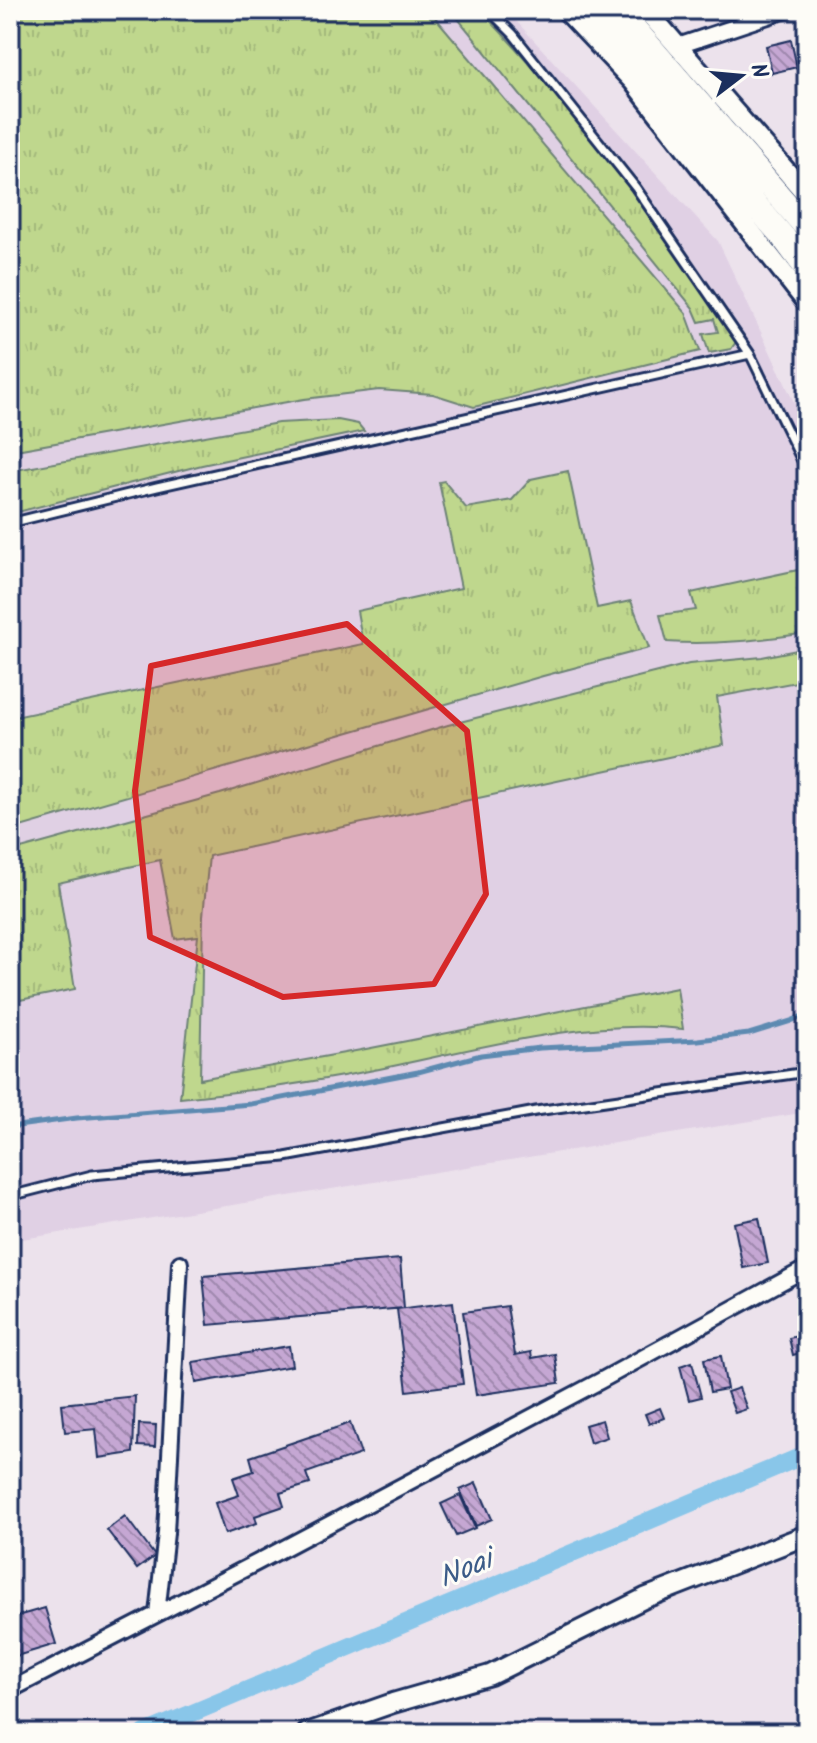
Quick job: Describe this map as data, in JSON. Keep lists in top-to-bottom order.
{
  "water": ["Noai"],
  "north": "right"
}
